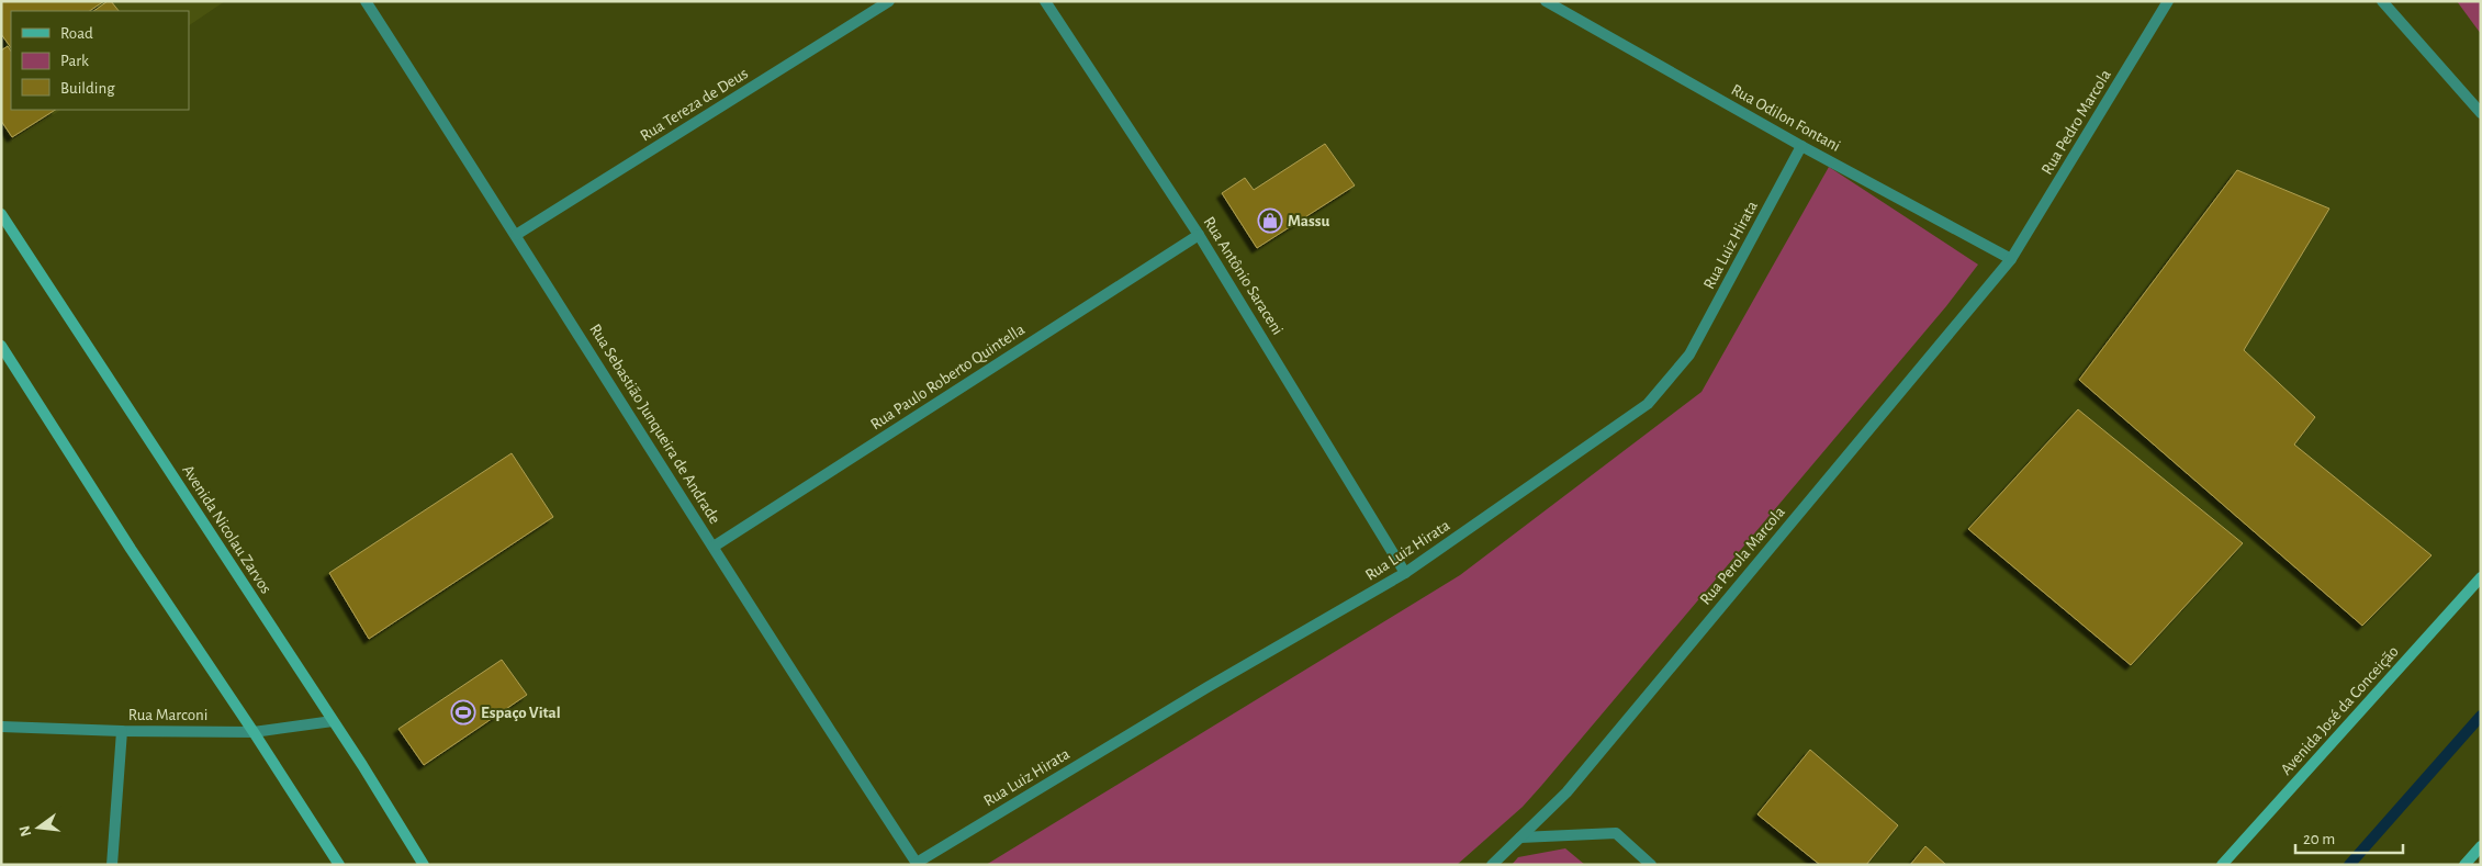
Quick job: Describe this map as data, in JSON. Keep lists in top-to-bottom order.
{
  "streets": {
    "main road": ["Avenida Nicolau Zarvos", "Avenida José da Conceição"],
    "street": [
      "Rua Tereza de Deus",
      "Rua Odilon Fontani",
      "Rua Pedro Marcola",
      "Rua Luiz Hirata",
      "Rua Antônio Saraceni",
      "Rua Paulo Roberto Quintella",
      "Rua Sebastião Junqueira de Andrade",
      "Rua Perola Marcola",
      "Rua Marconi"
    ]
  },
  "crossings": [
    ["Rua Tereza de Deus", "Rua Sebastião Junqueira de Andrade"],
    ["Rua Odilon Fontani", "Rua Pedro Marcola"],
    ["Rua Odilon Fontani", "Rua Luiz Hirata"],
    ["Rua Odilon Fontani", "Rua Perola Marcola"],
    ["Rua Pedro Marcola", "Rua Perola Marcola"],
    ["Rua Luiz Hirata", "Rua Antônio Saraceni"],
    ["Rua Luiz Hirata", "Rua Sebastião Junqueira de Andrade"],
    ["Rua Antônio Saraceni", "Rua Paulo Roberto Quintella"],
    ["Rua Paulo Roberto Quintella", "Rua Sebastião Junqueira de Andrade"],
    ["Avenida Nicolau Zarvos", "Rua Marconi"]
  ],
  "places": {
    "shop": ["Massu"],
    "sports": ["Espaço Vital"]
  },
  "legend": ["Road", "Park", "Building"],
  "scale_bar": "20 m",
  "north": "left"
}
